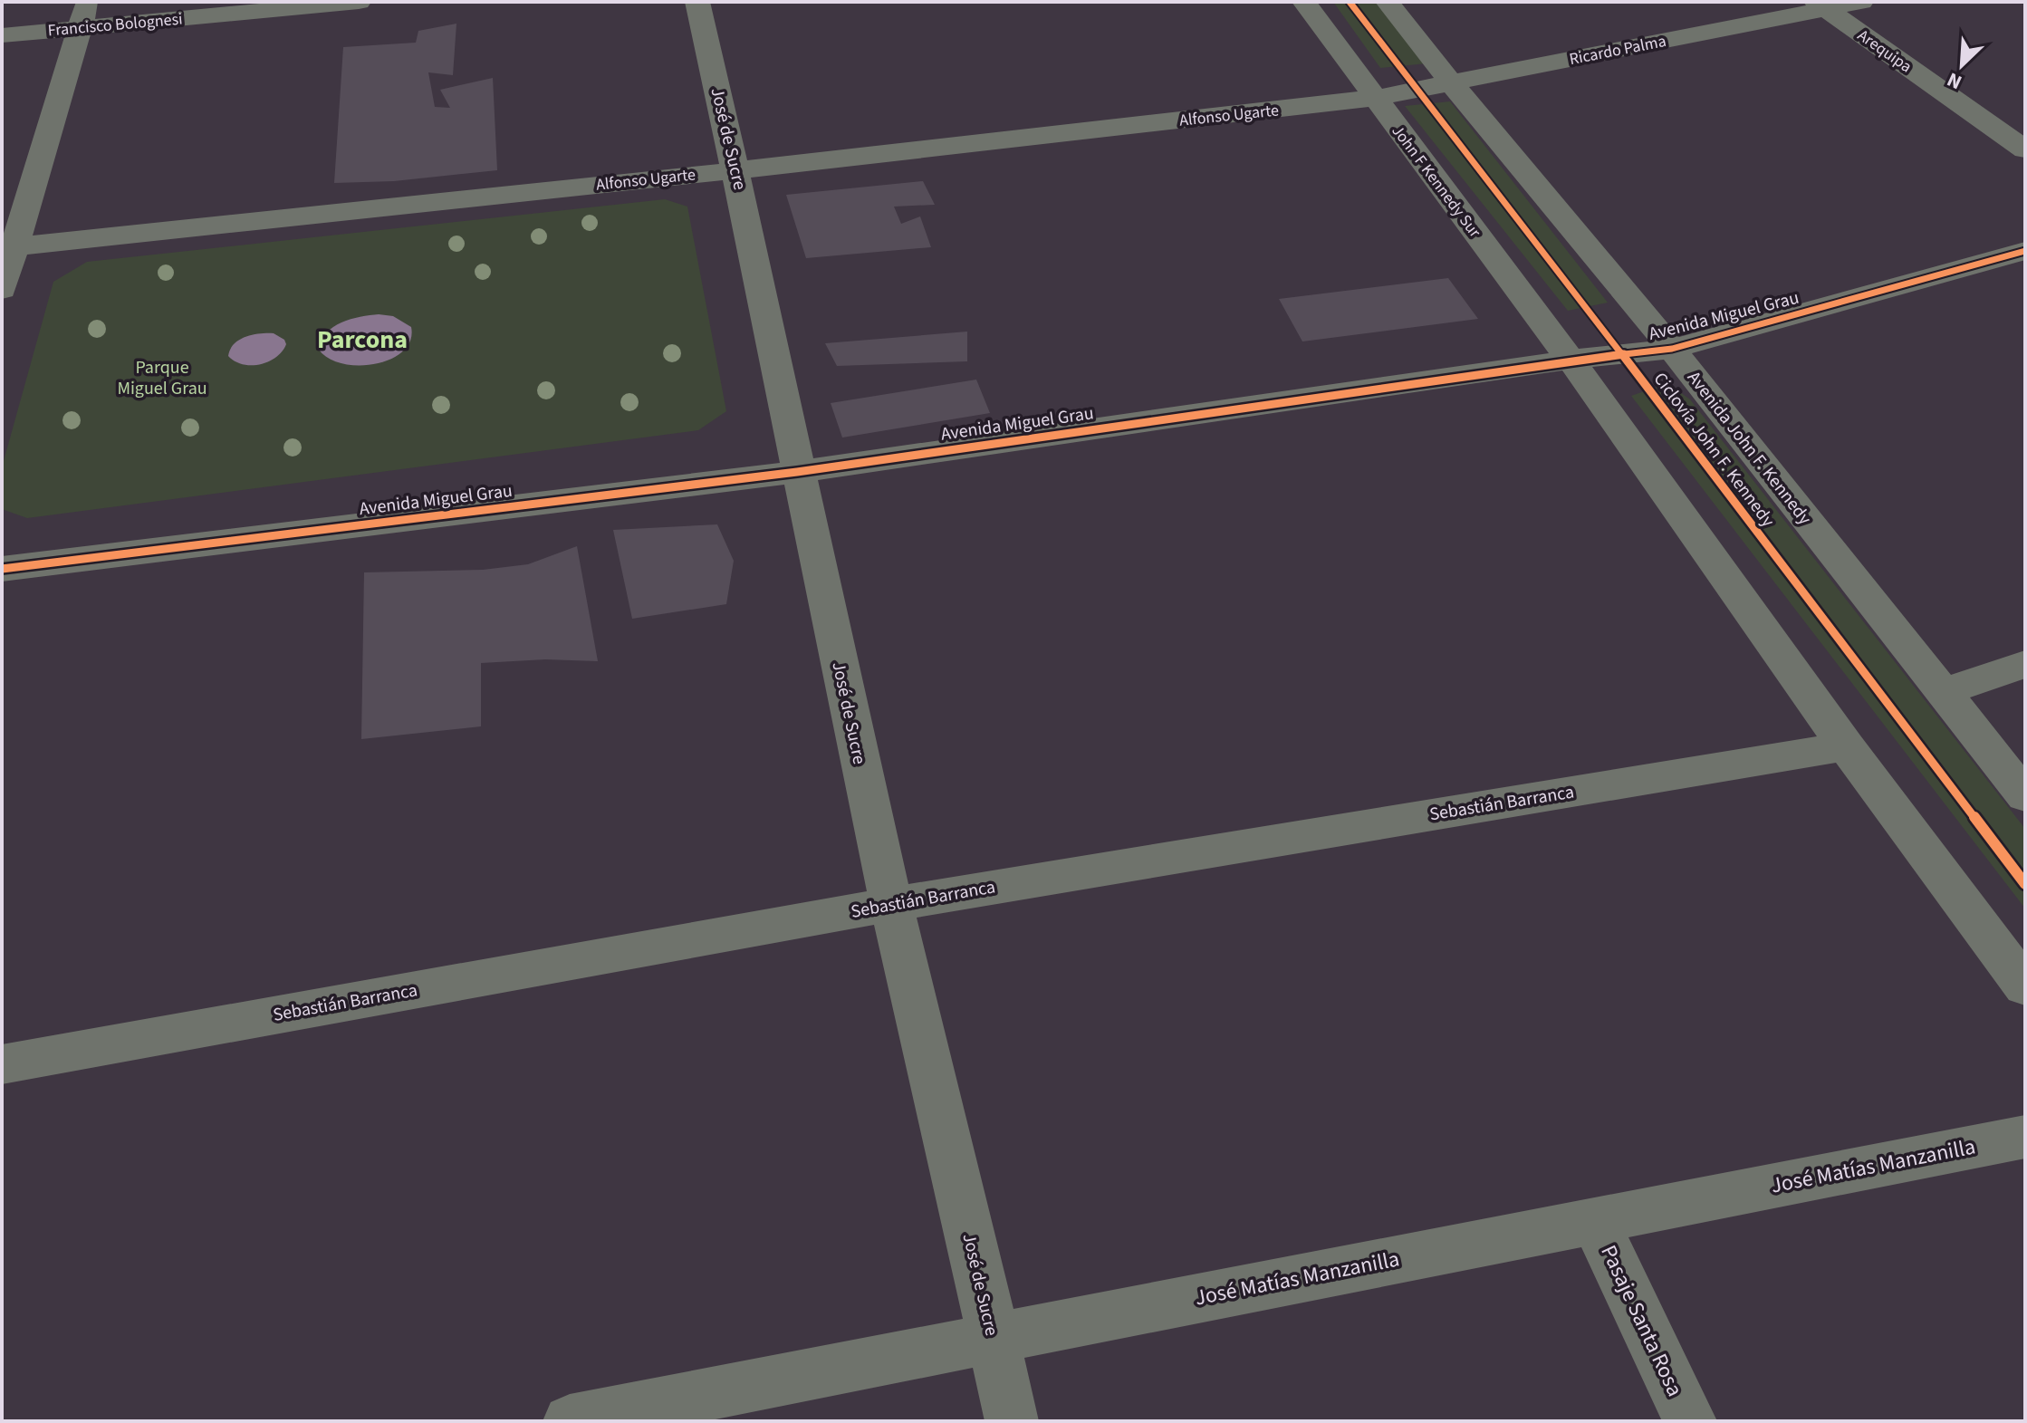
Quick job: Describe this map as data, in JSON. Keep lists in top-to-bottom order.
{
  "streets": {
    "street": [
      "Francisco Bolognesi",
      "Ricardo Palma",
      "Arequipa",
      "Alfonso Ugarte",
      "José de Sucre",
      "John F Kennedy Sur",
      "Avenida Miguel Grau",
      "Avenida John F. Kennedy",
      "Sebastián Barranca",
      "José Matías Manzanilla",
      "Pasaje Santa Rosa"
    ],
    "cycle path": ["Ciclovía John F. Kennedy"]
  },
  "crossings": [
    ["Ricardo Palma", "Arequipa"],
    ["Ricardo Palma", "Alfonso Ugarte"],
    ["Ricardo Palma", "John F Kennedy Sur"],
    ["Ricardo Palma", "Avenida John F. Kennedy"],
    ["Alfonso Ugarte", "José de Sucre"],
    ["Alfonso Ugarte", "John F Kennedy Sur"],
    ["José de Sucre", "Avenida Miguel Grau"],
    ["José de Sucre", "Sebastián Barranca"],
    ["José de Sucre", "José Matías Manzanilla"],
    ["John F Kennedy Sur", "Avenida Miguel Grau"],
    ["Avenida Miguel Grau", "Avenida John F. Kennedy"],
    ["José Matías Manzanilla", "Pasaje Santa Rosa"]
  ],
  "districts": ["Parcona"],
  "parks": ["Parque Miguel Grau"],
  "north": "bottom left"
}
